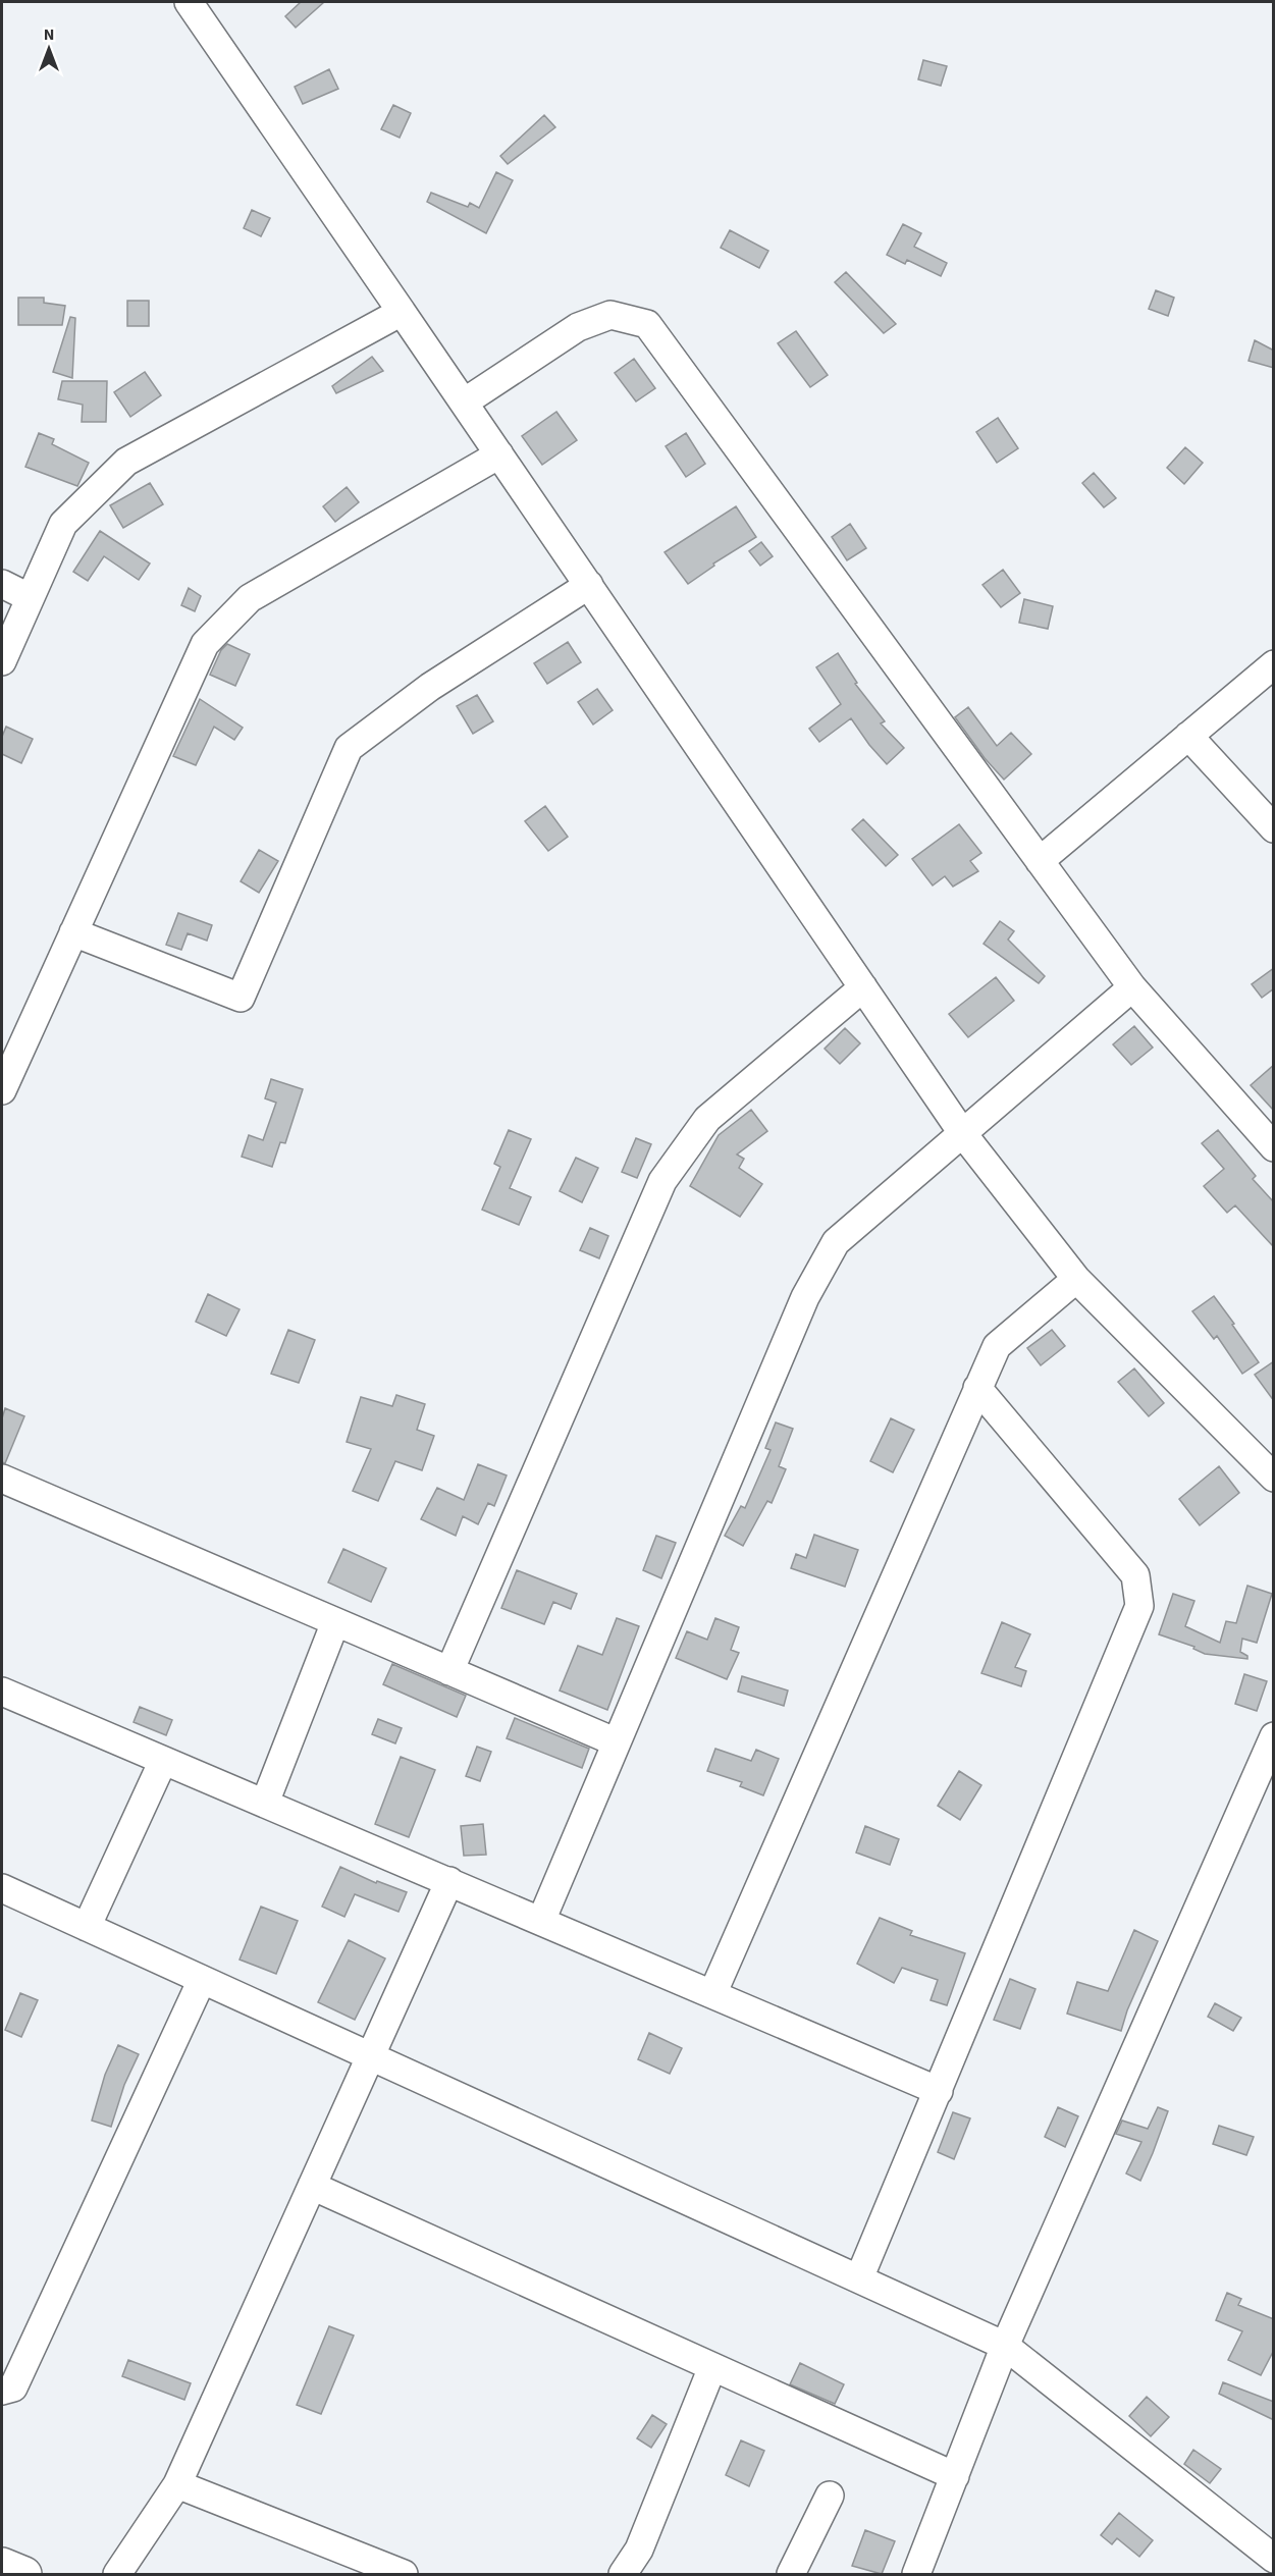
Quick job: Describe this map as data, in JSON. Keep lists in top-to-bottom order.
{
  "north": "top"
}
